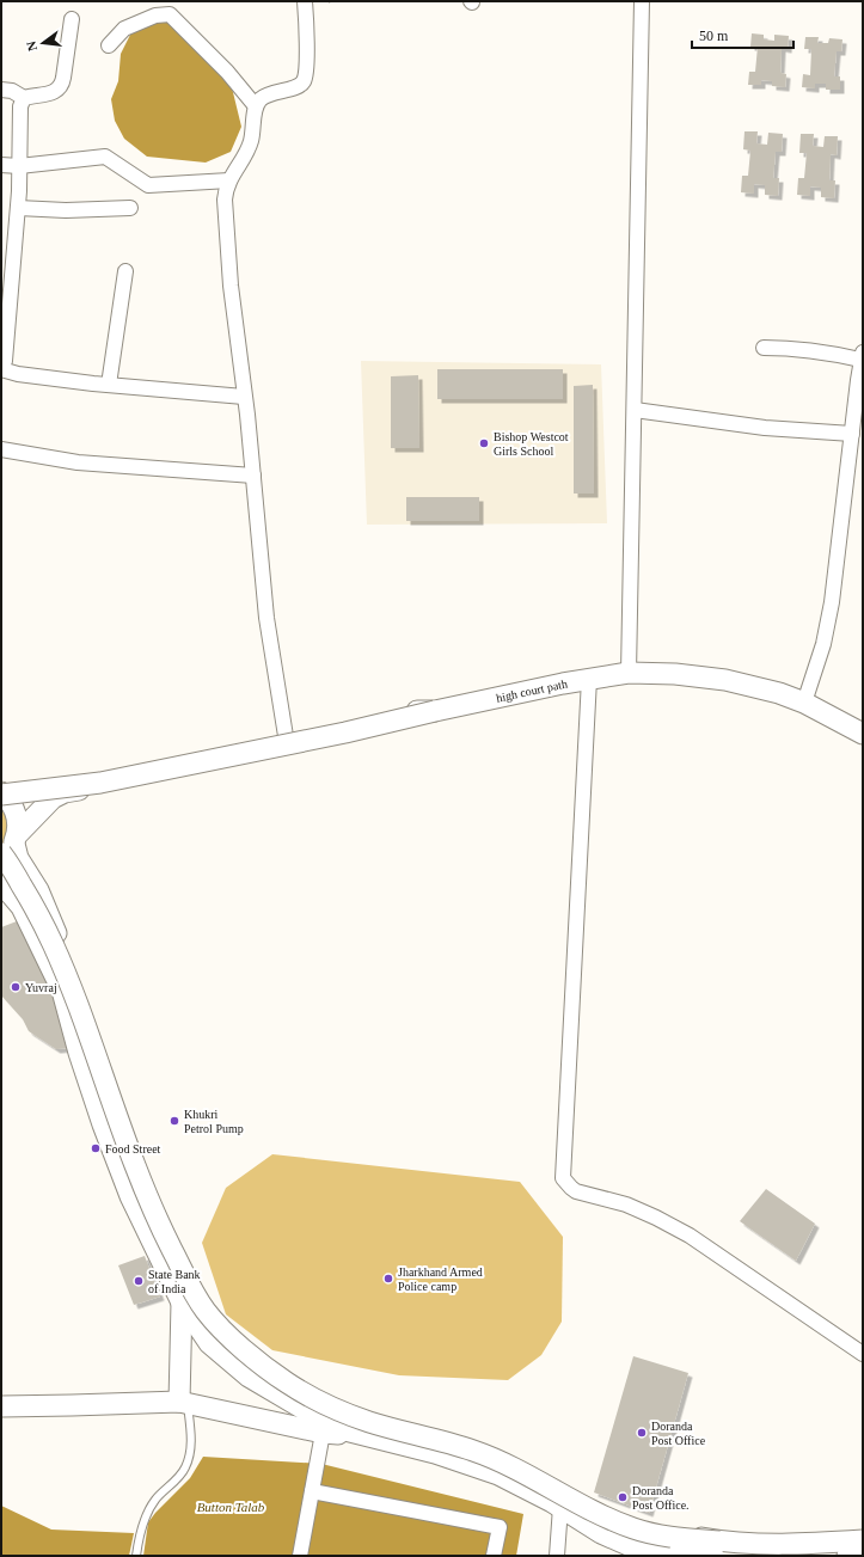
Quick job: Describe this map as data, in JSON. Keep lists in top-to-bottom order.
{
  "streets": {
    "main road": ["high court path"]
  },
  "water": ["Button Talab"],
  "places": [
    "Bishop Westcot Girls School",
    "Yuvraj",
    "Khukri Petrol Pump",
    "Food Street",
    "Jharkhand Armed Police camp",
    "State Bank of India",
    "Doranda Post Office",
    "Doranda Post Office."
  ],
  "scale_bar": "50 m",
  "north": "left"
}
